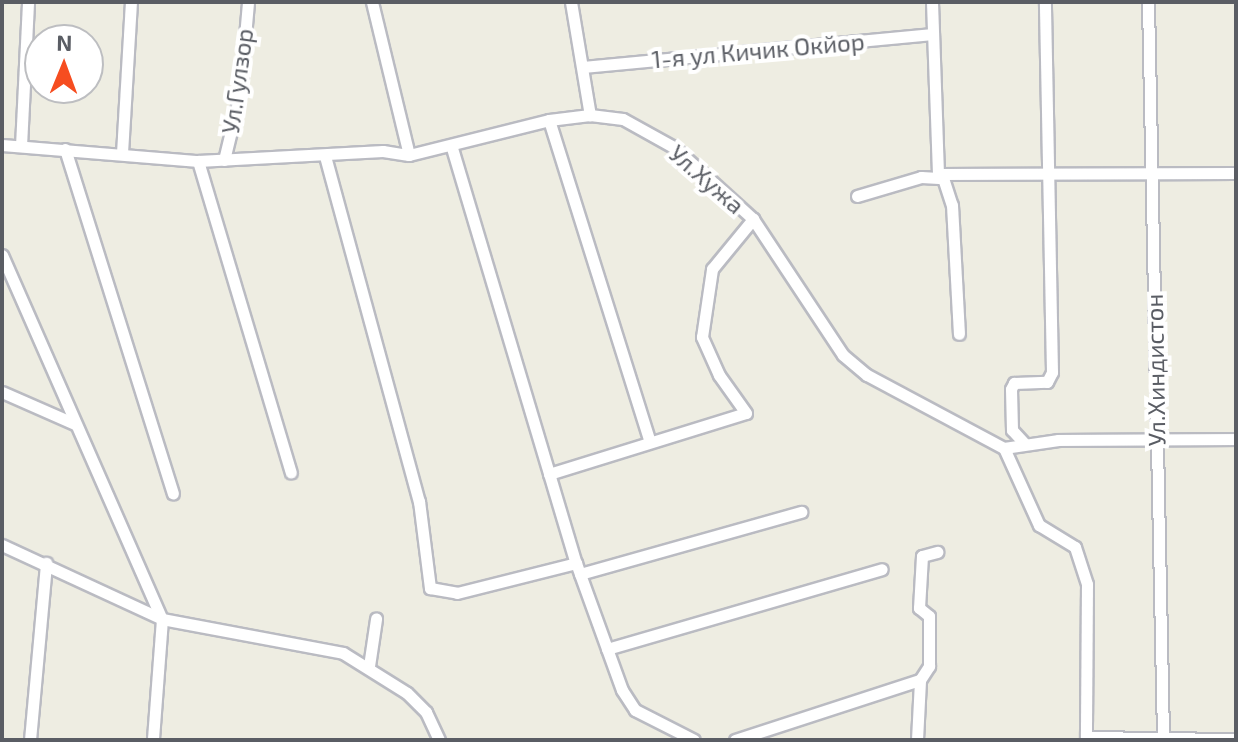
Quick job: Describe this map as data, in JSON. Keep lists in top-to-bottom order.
{
  "streets": {
    "street": [
      "1-я ул Кичик Окйор",
      "Ул.Гулзор",
      "Ул.Хужа",
      "Ул.Хиндистон"
    ]
  },
  "crossings": [
    ["Ул.Гулзор", "Ул.Хужа"]
  ],
  "north": "top"
}
